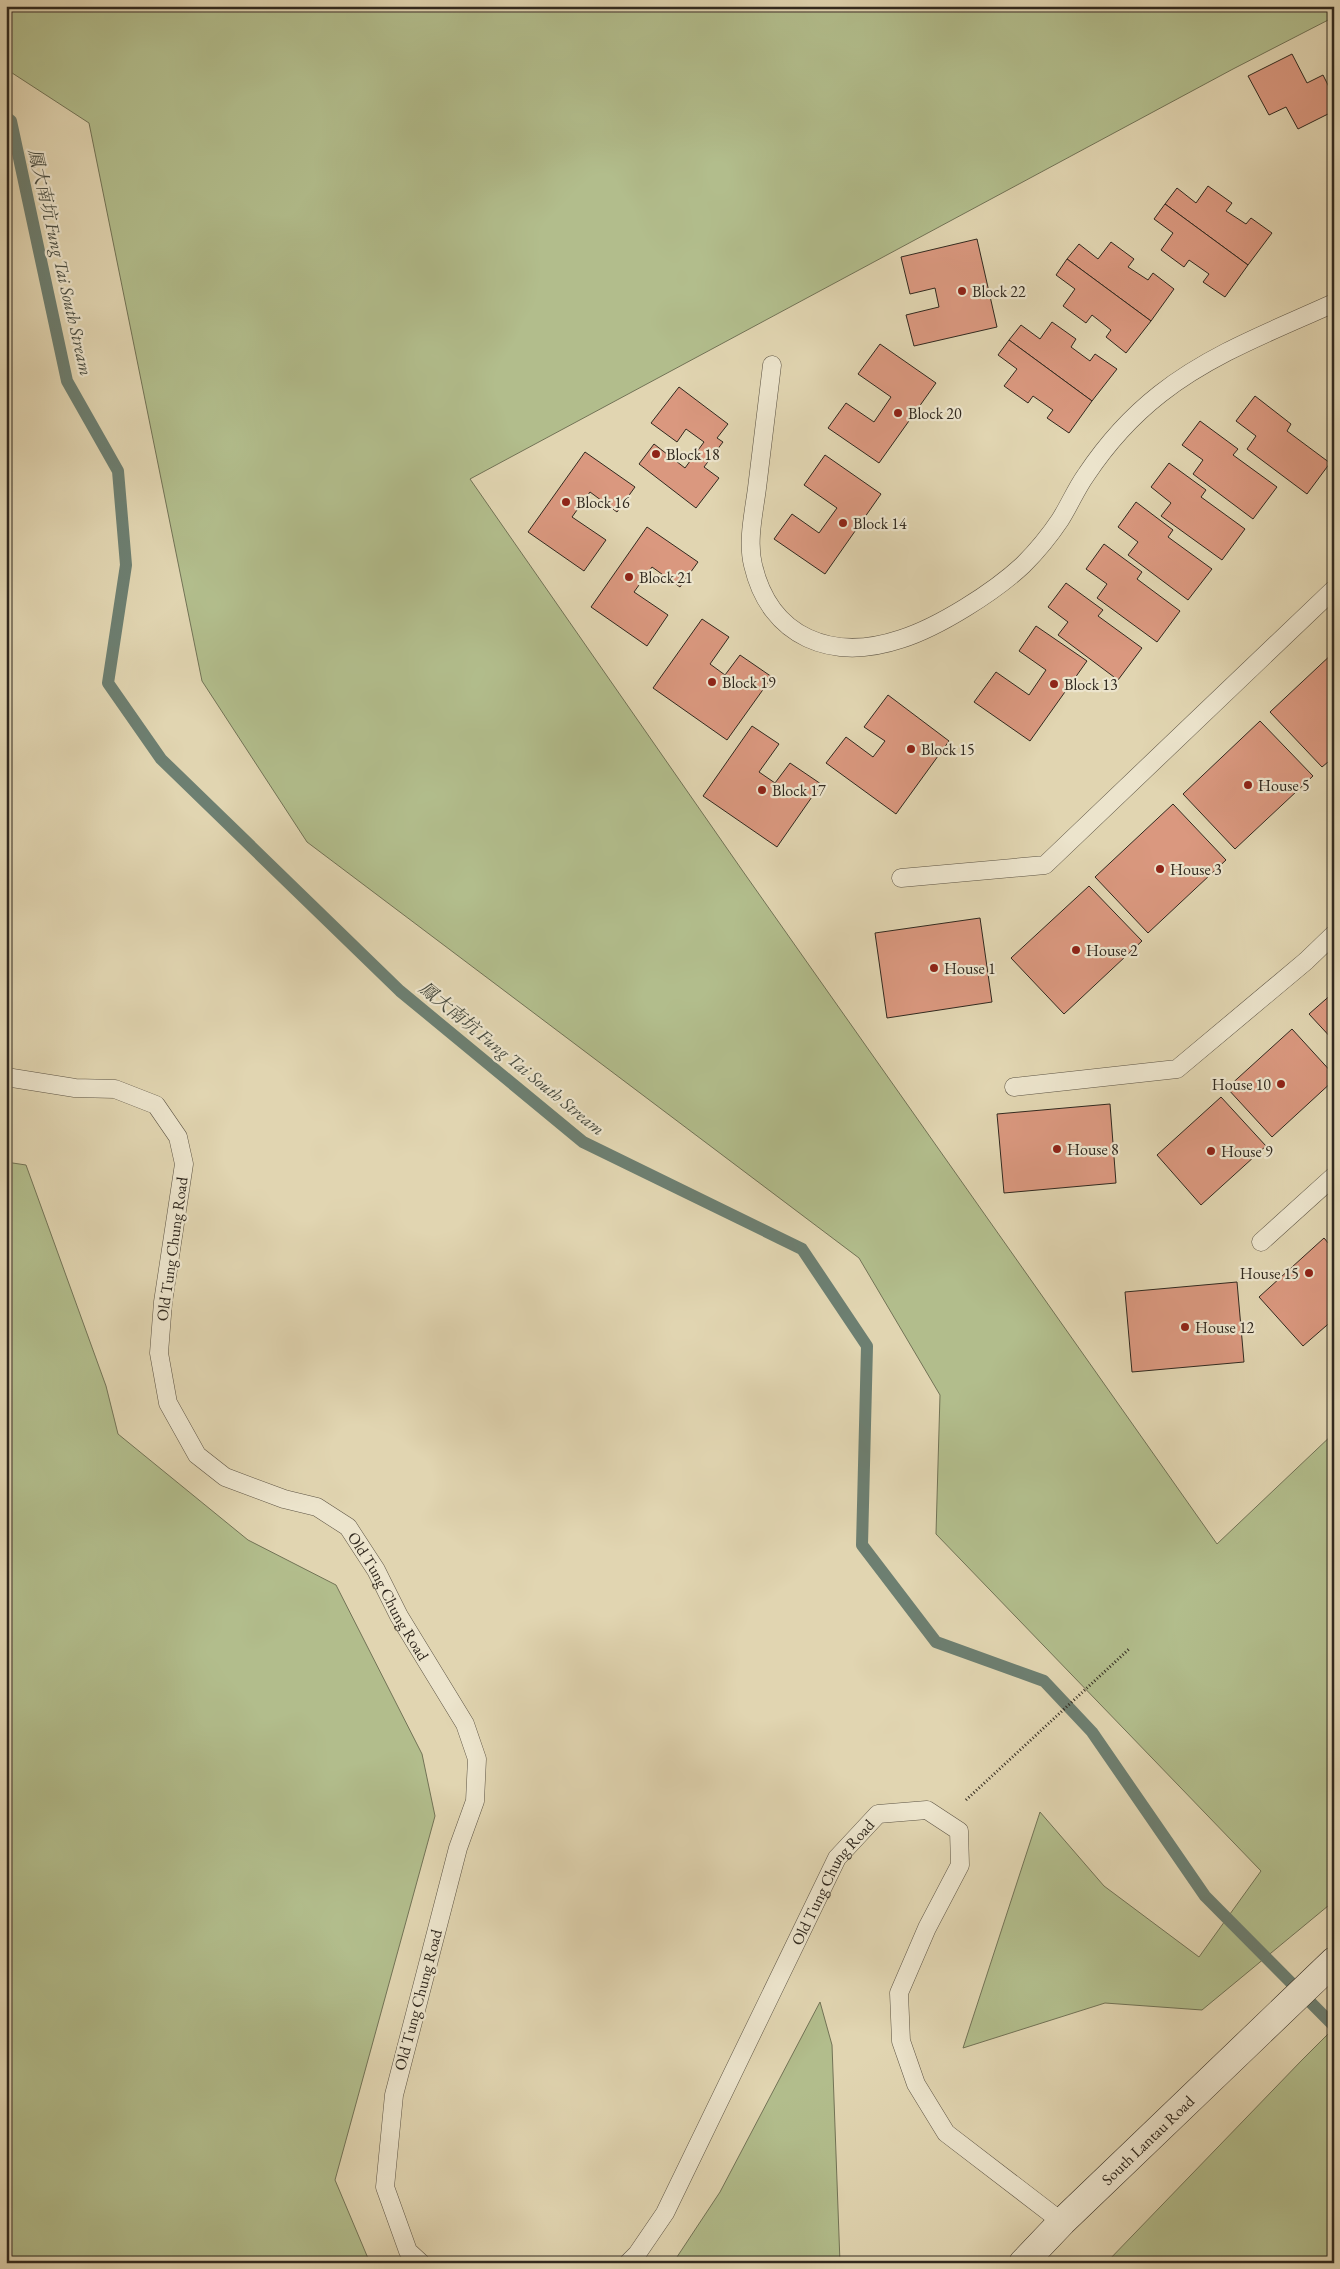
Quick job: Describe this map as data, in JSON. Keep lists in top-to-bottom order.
{
  "streets": {
    "main road": ["South Lantau Road"],
    "lane": ["Old Tung Chung Road"]
  },
  "crossings": [
    ["Old Tung Chung Road", "South Lantau Road"]
  ],
  "water": ["鳳大南坑 Fung Tai South Stream"],
  "places": [
    "Block 22",
    "Block 20",
    "Block 18",
    "Block 16",
    "Block 14",
    "Block 21",
    "Block 19",
    "Block 13",
    "Block 15",
    "House 5",
    "Block 17",
    "House 3",
    "House 2",
    "House 1",
    "House 10",
    "House 8",
    "House 9",
    "House 15",
    "House 12"
  ]
}
